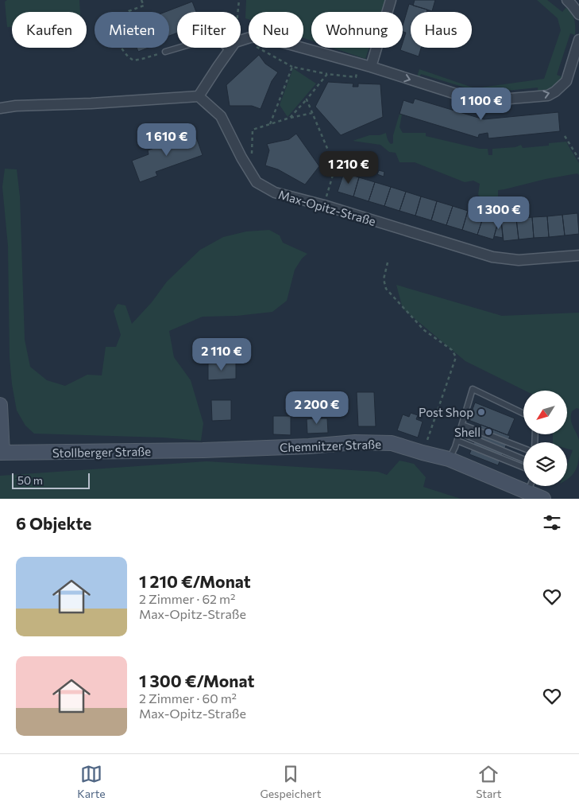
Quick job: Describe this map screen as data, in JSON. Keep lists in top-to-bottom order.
{
  "streets": {
    "main road": ["Chemnitzer Straße", "Stollberger Straße"],
    "street": ["Max-Opitz-Straße"]
  },
  "crossings": [
    ["Chemnitzer Straße", "Stollberger Straße"]
  ],
  "places": ["Post Shop", "Shell"],
  "scale_bar": "50 m",
  "north": "bottom left",
  "page": {
    "chip": [
      "Kaufen",
      "Mieten",
      "Filter",
      "Neu",
      "Wohnung",
      "Haus"
    ],
    "price": [
      "1 100 €",
      "1 610 €",
      "1 210 €",
      "1 300 €",
      "2 110 €",
      "2 200 €"
    ],
    "scale": "50 m",
    "heading": "6 Objekte",
    "list": [
      {
        "name": "1 210 €/Monat",
        "note": "2 Zimmer · 62 m² · Max-Opitz-Straße"
      },
      {
        "name": "1 300 €/Monat",
        "note": "2 Zimmer · 60 m² · Max-Opitz-Straße"
      }
    ],
    "tabs": ["Karte", "Gespeichert", "Start"]
  }
}
